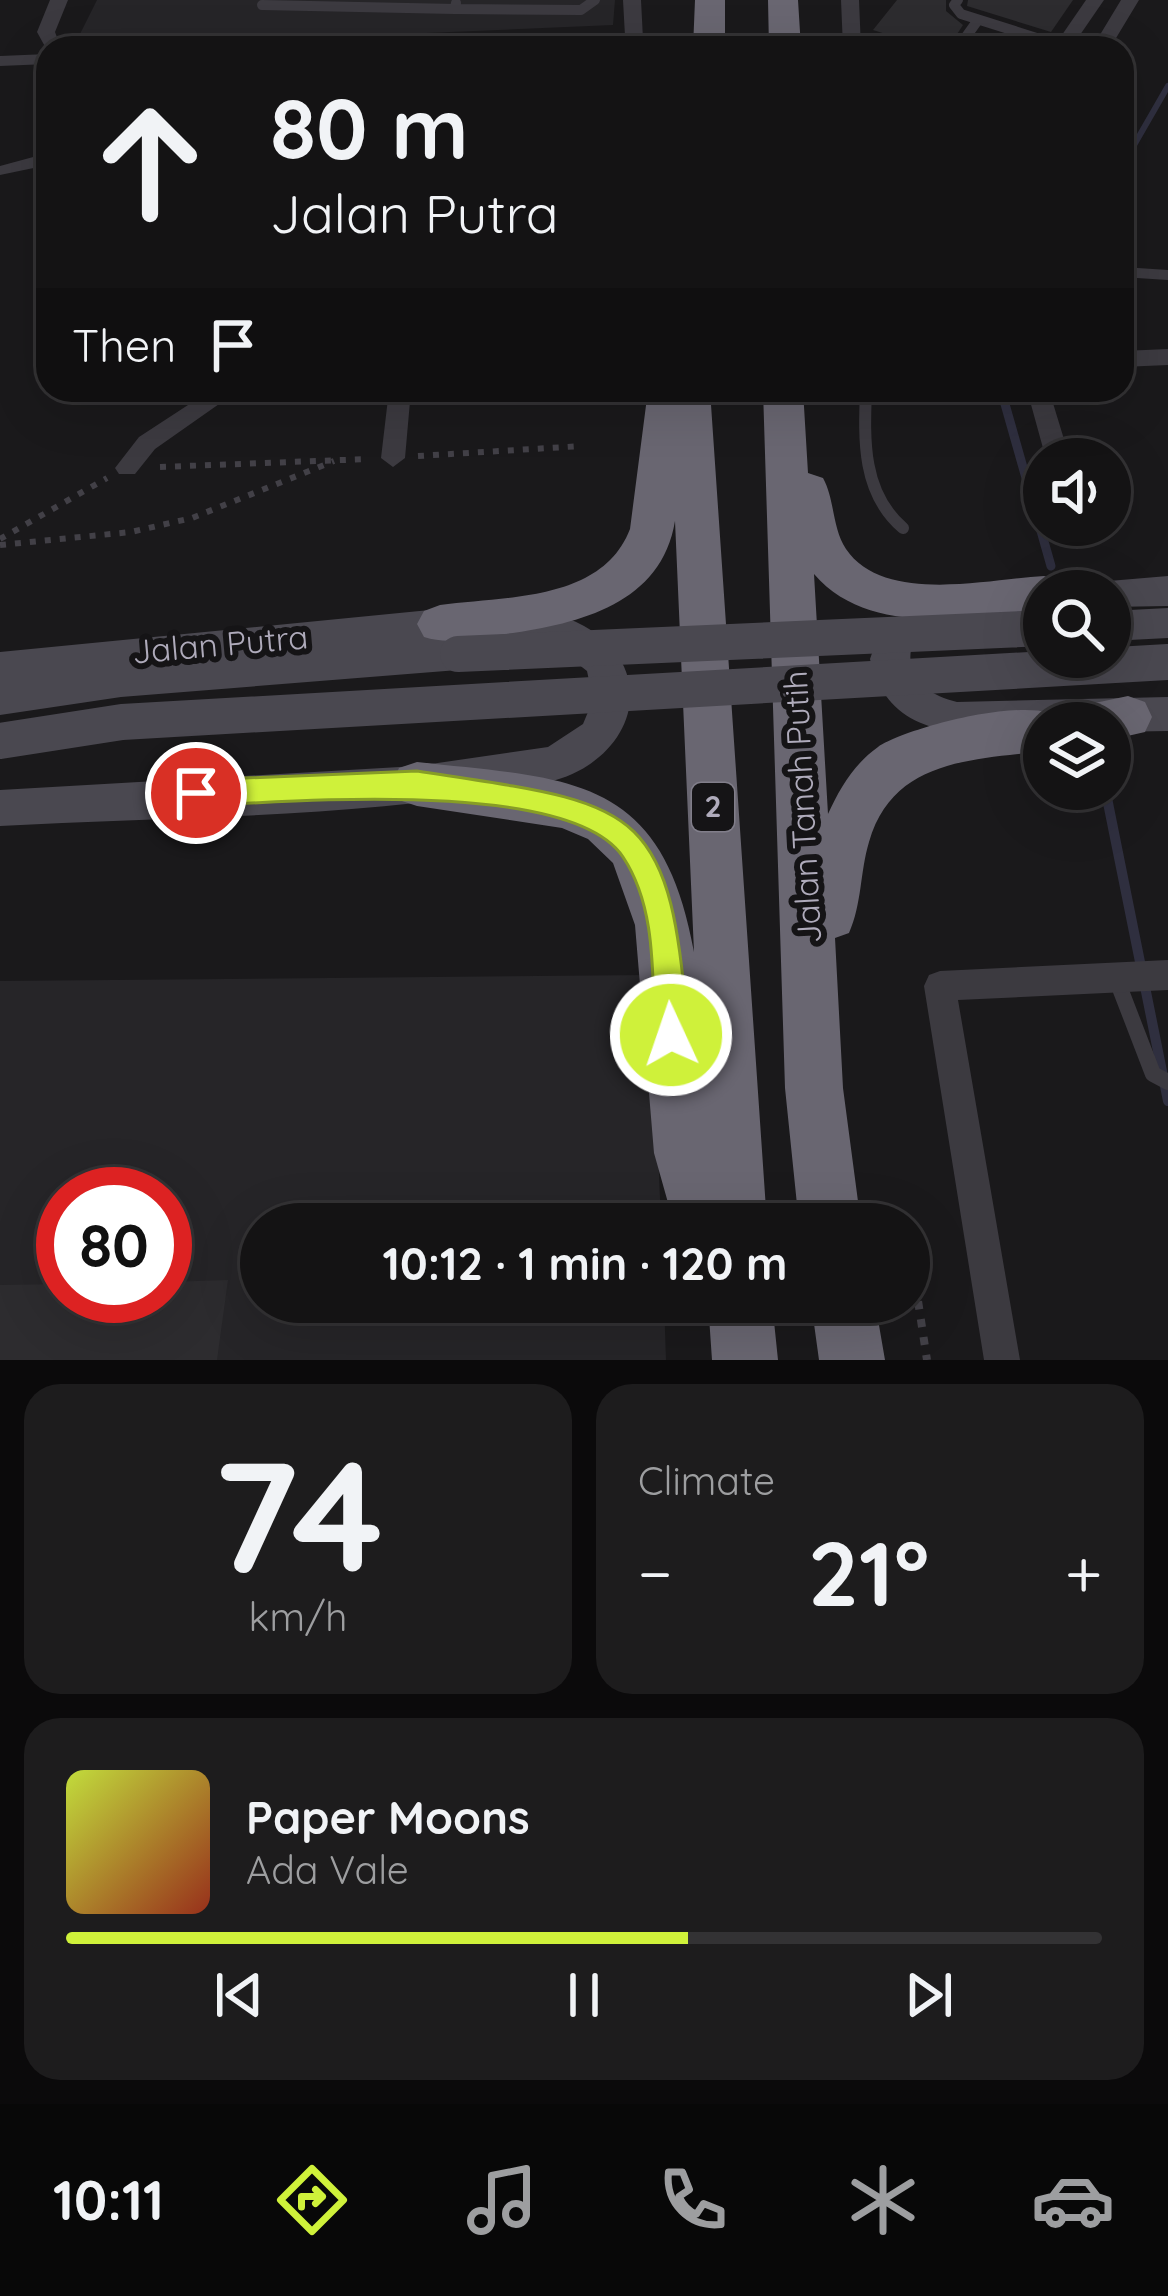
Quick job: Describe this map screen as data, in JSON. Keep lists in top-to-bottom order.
{
  "streets": {
    "highway": ["2", "Jalan Tanah Putih"],
    "main road": ["Jalan Putra"]
  },
  "page": {
    "turn": ["80 m", "Jalan Putra"],
    "then": "Then",
    "limit": "80",
    "trip": "10:12 · 1 min · 120 m",
    "tile": [
      ["74", "km/h"],
      "Climate"
    ],
    "heat": ["−", "21°", "+"],
    "song": ["Paper Moons", "Ada Vale"],
    "tabs": "10:11"
  }
}
